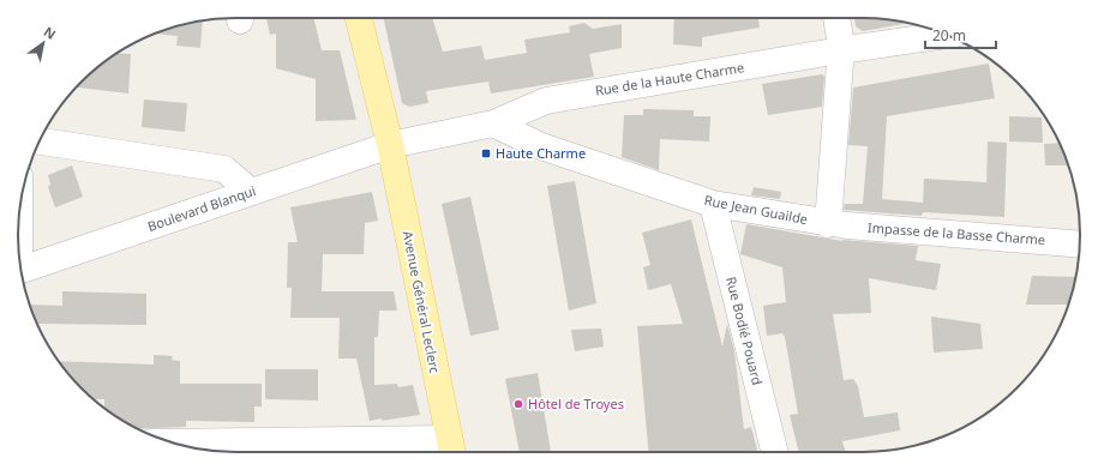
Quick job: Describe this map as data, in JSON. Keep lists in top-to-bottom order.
{
  "streets": {
    "main road": ["Avenue Général Leclerc"],
    "street": [
      "Rue de la Haute Charme",
      "Boulevard Blanqui",
      "Rue Jean Guailde",
      "Impasse de la Basse Charme",
      "Rue Bodié Pouard"
    ]
  },
  "crossings": [
    ["Rue de la Haute Charme", "Boulevard Blanqui"],
    ["Rue de la Haute Charme", "Rue Jean Guailde"],
    ["Rue de la Haute Charme", "Avenue Général Leclerc"],
    ["Boulevard Blanqui", "Avenue Général Leclerc"],
    ["Rue Jean Guailde", "Impasse de la Basse Charme"],
    ["Rue Jean Guailde", "Rue Bodié Pouard"]
  ],
  "places": {
    "transit": ["Haute Charme"],
    "other": ["Hôtel de Troyes"]
  },
  "scale_bar": "20 m",
  "north": "top right"
}
